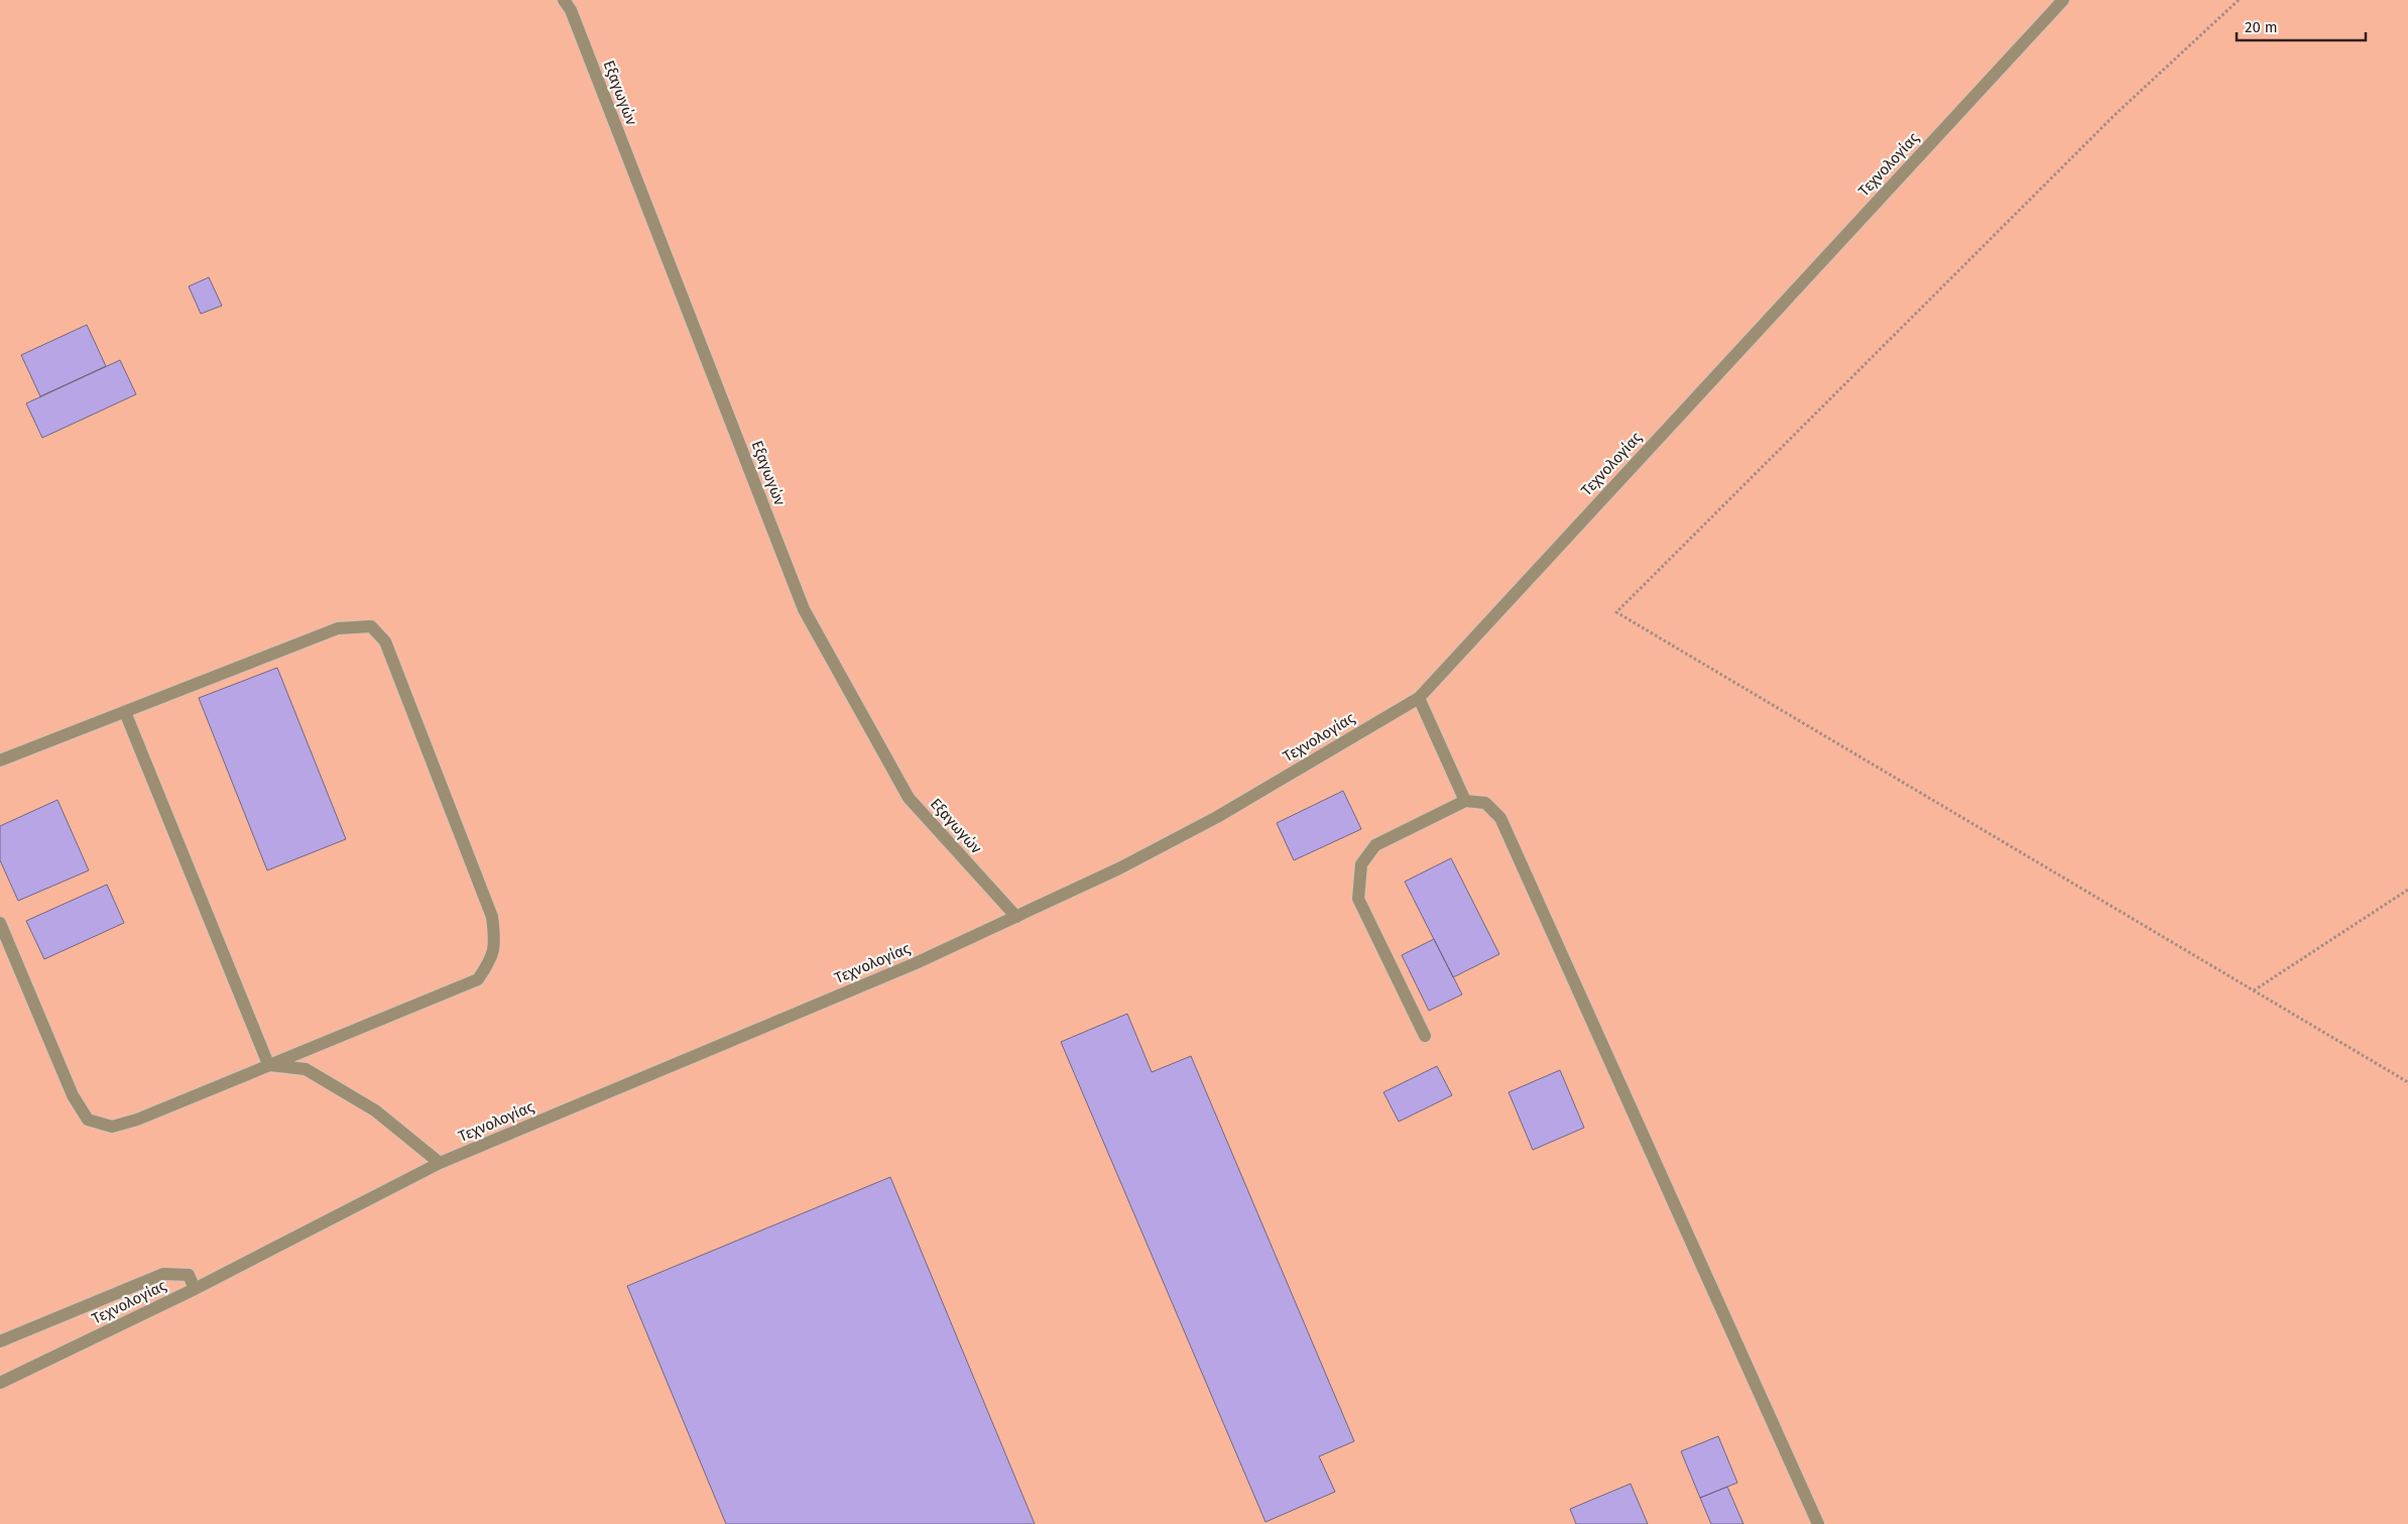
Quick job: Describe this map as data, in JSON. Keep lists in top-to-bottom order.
{
  "streets": {
    "street": ["Εξαγωγών", "Τεχνολογίας"]
  },
  "crossings": [
    ["Εξαγωγών", "Τεχνολογίας"]
  ],
  "scale_bar": "20 m"
}
